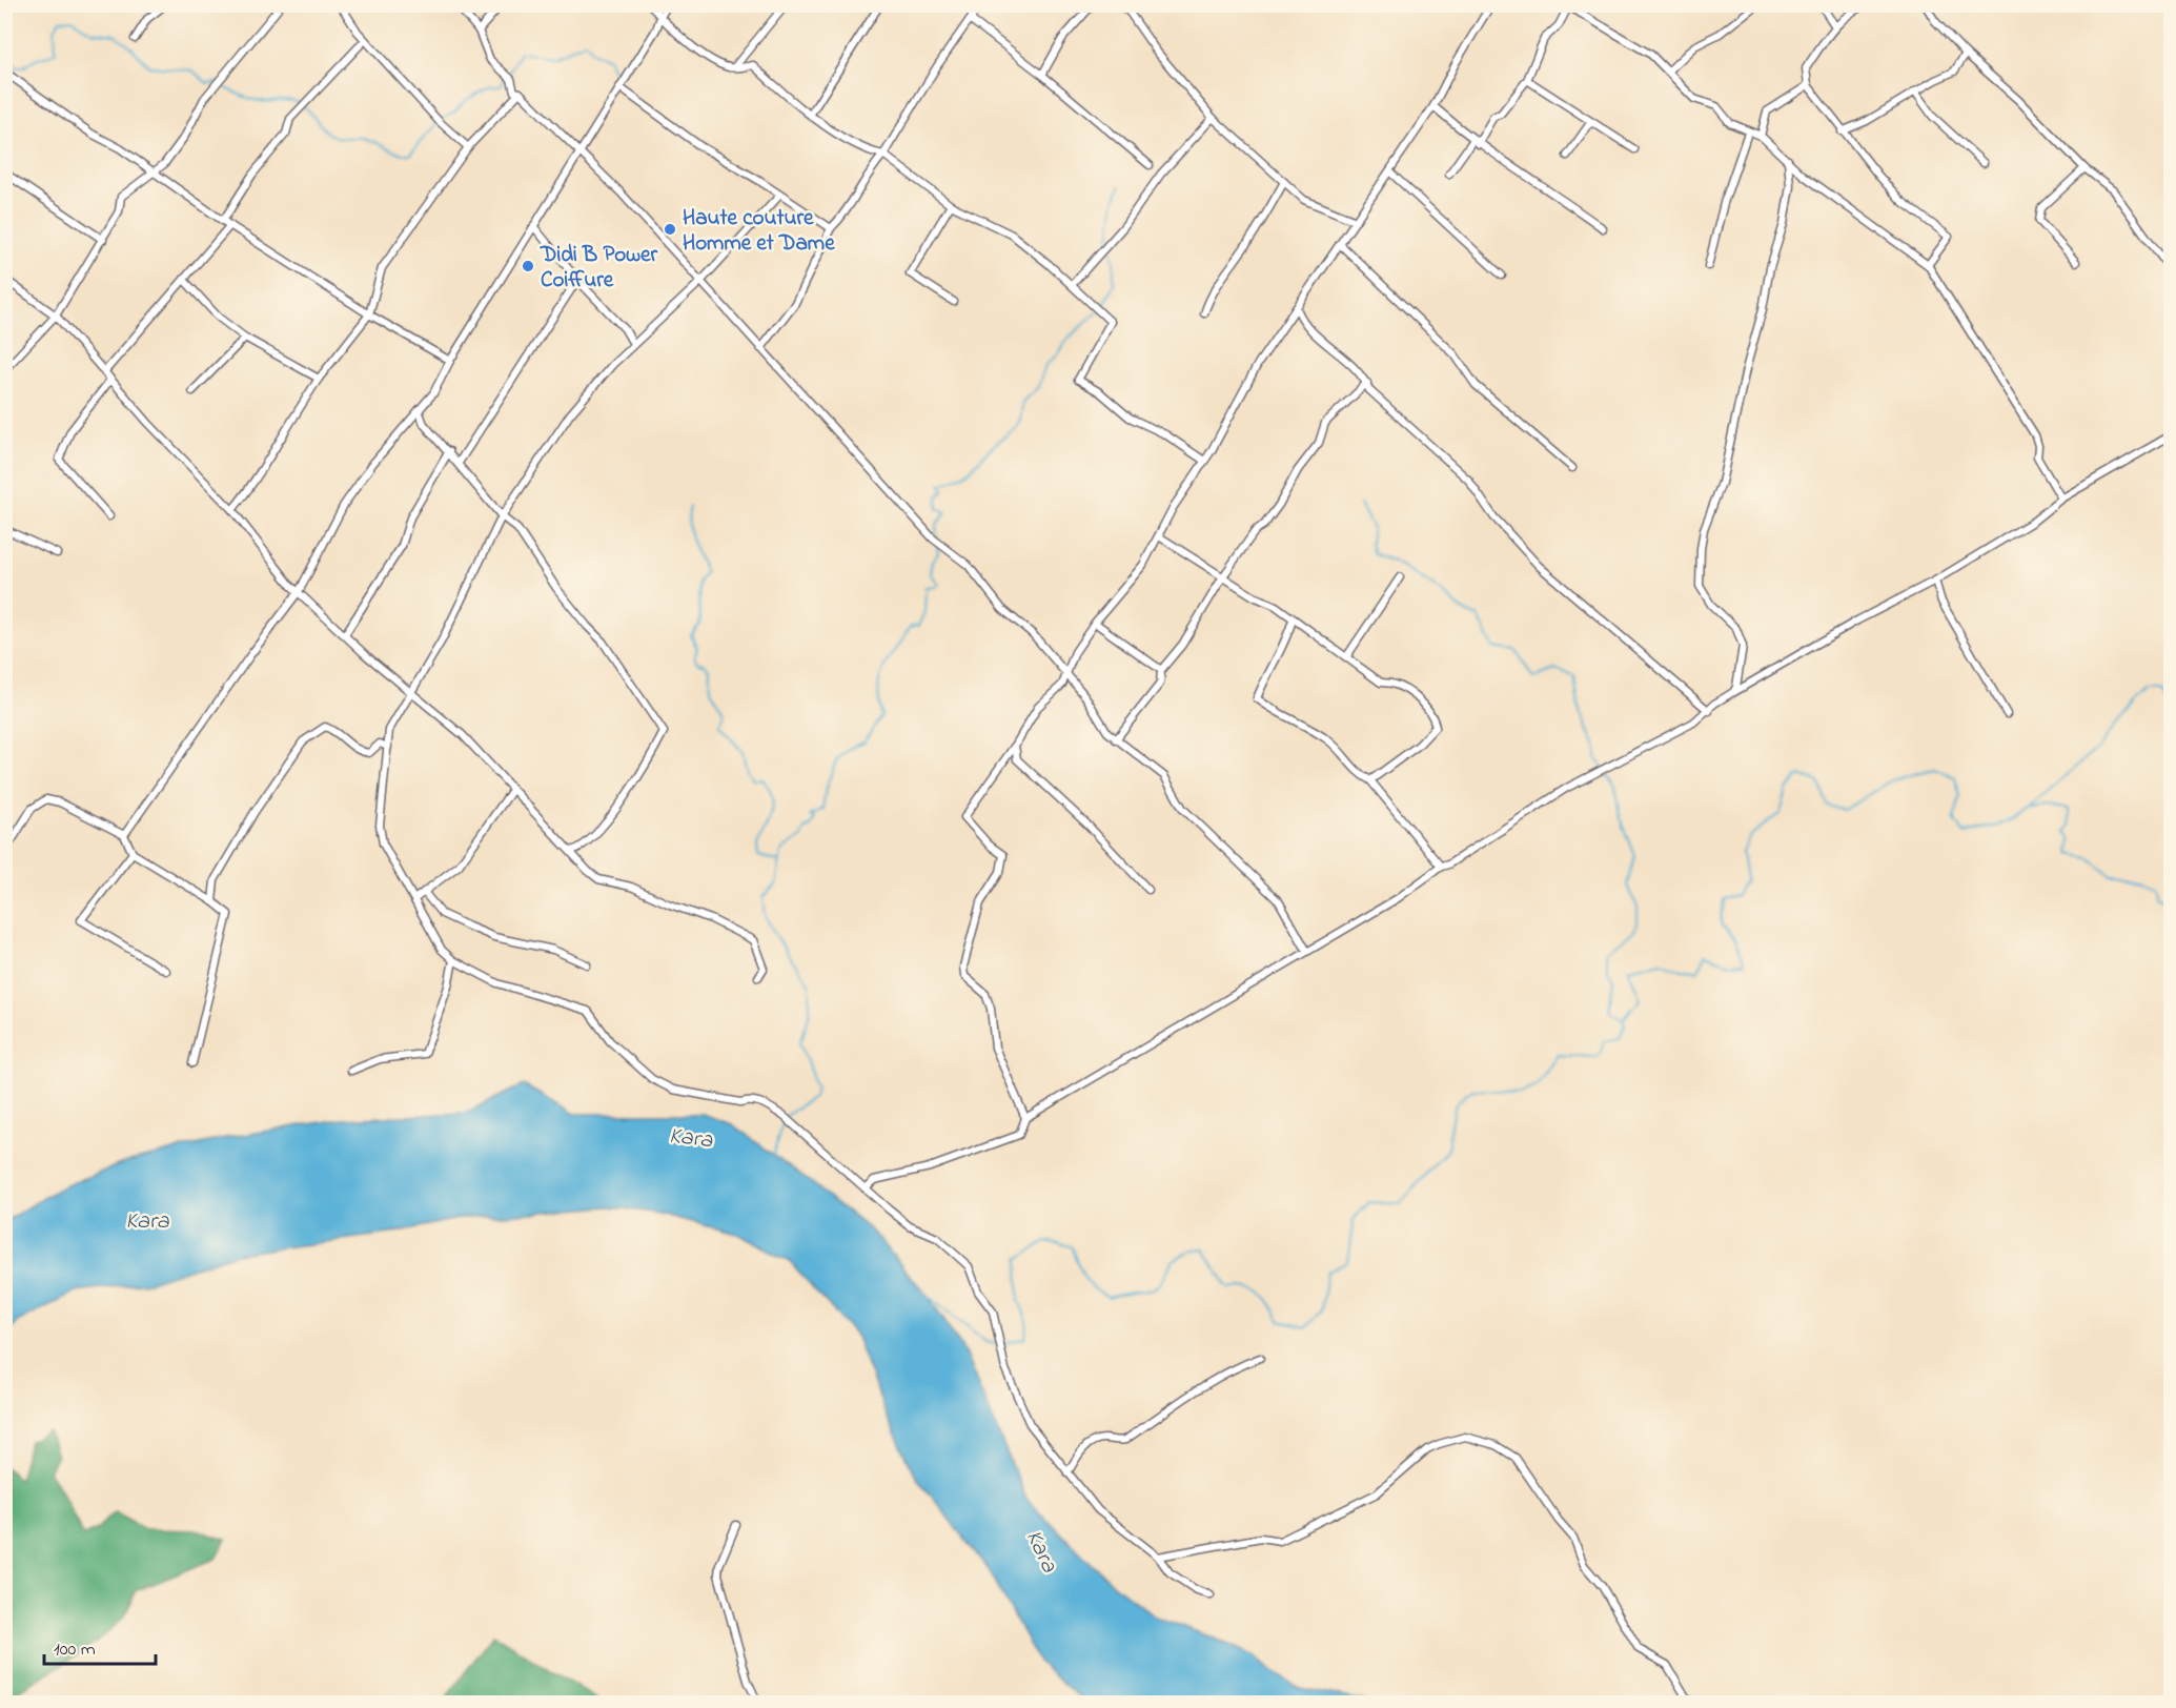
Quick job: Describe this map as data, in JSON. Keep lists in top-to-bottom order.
{
  "water": ["Kara"],
  "places": ["Haute couture Homme et Dame", "Didi B Power Coiffure"],
  "scale_bar": "100 m"
}
